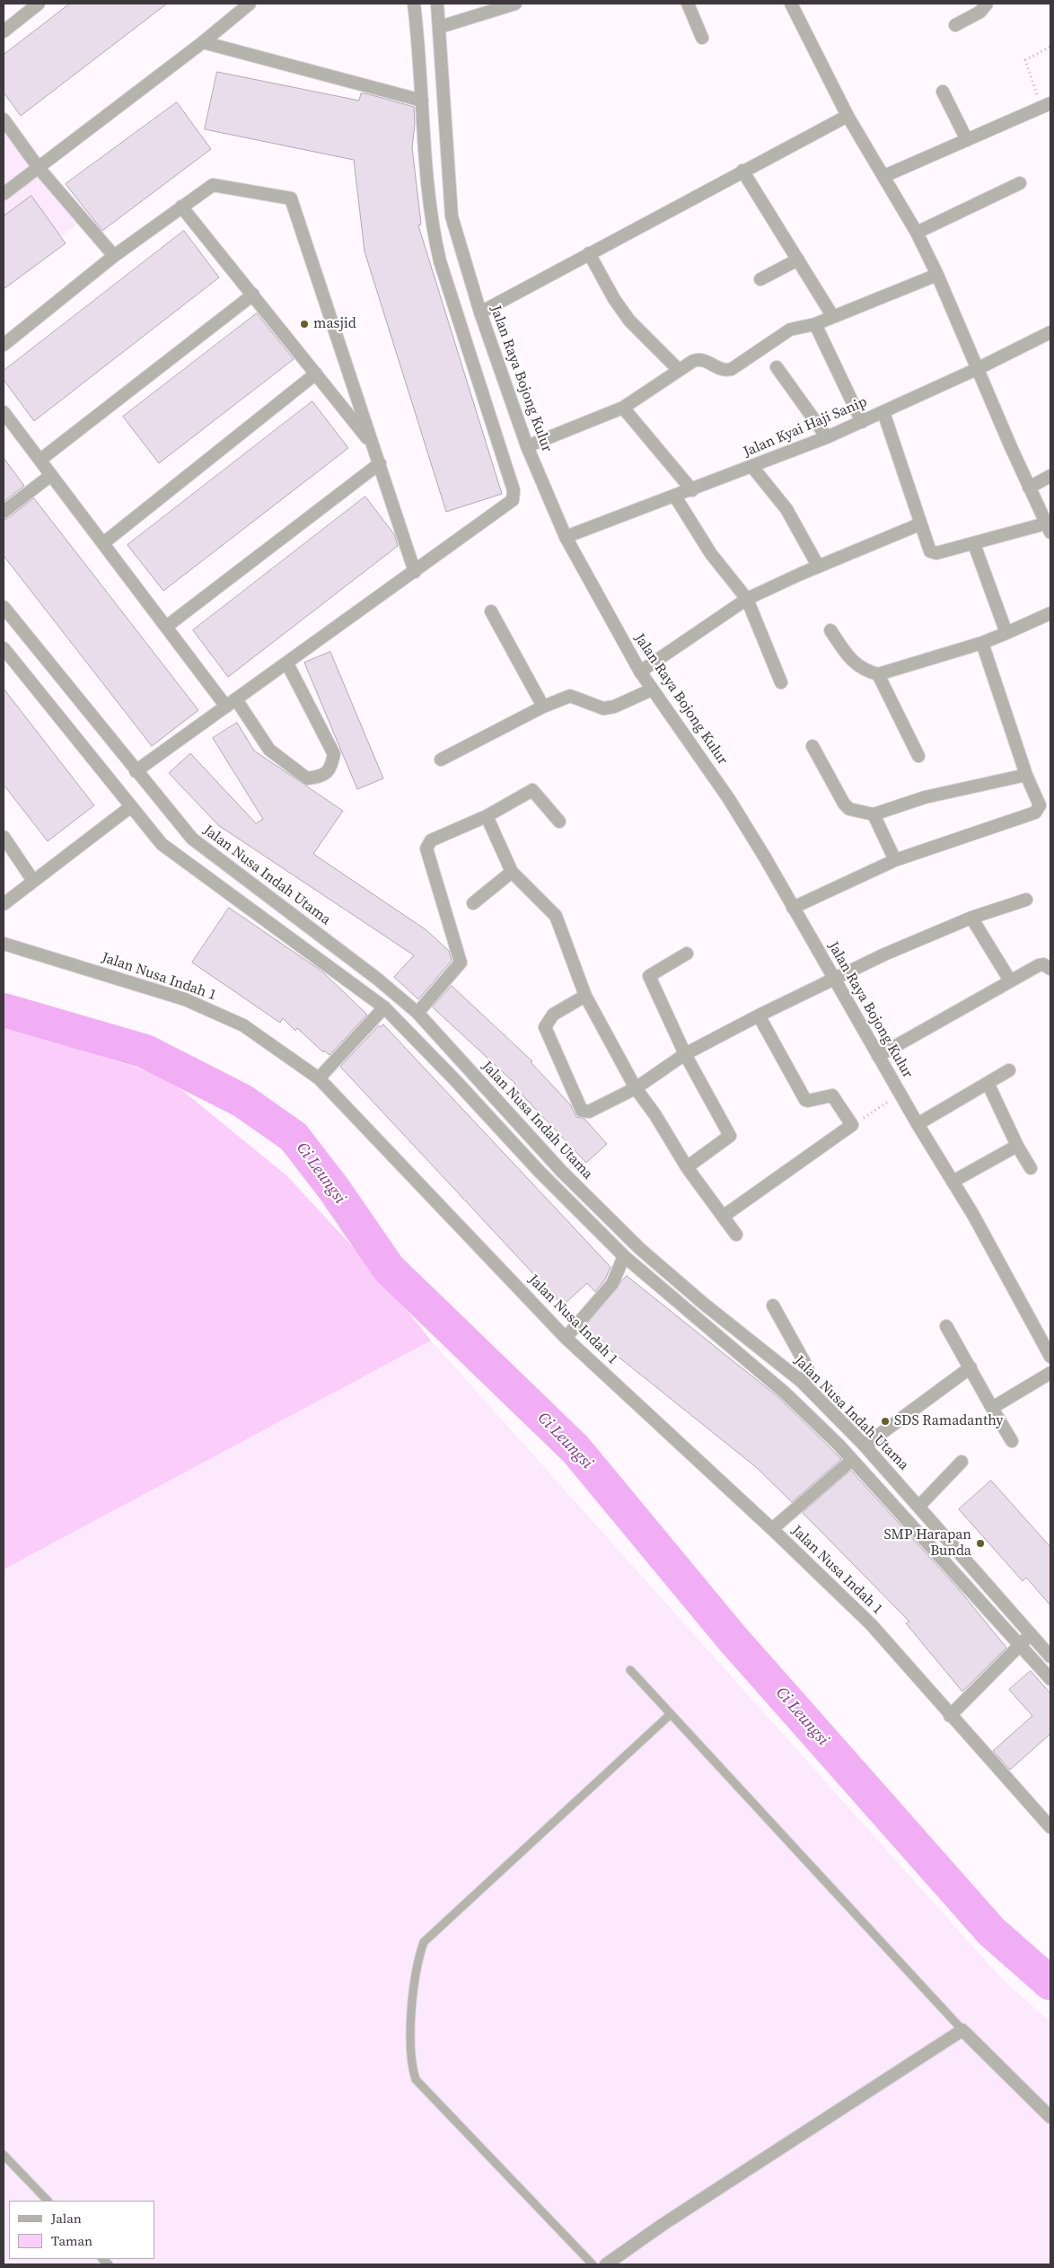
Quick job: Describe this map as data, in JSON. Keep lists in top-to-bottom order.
{
  "streets": {
    "street": [
      "Jalan Raya Bojong Kulur",
      "Jalan Kyai Haji Sanip",
      "Jalan Nusa Indah Utama",
      "Jalan Nusa Indah 1"
    ]
  },
  "crossings": [
    ["Jalan Raya Bojong Kulur", "Jalan Kyai Haji Sanip"]
  ],
  "water": ["Ci Leungsi"],
  "places": ["masjid", "SDS Ramadanthy", "SMP Harapan Bunda"],
  "legend": ["Jalan", "Taman"]
}
